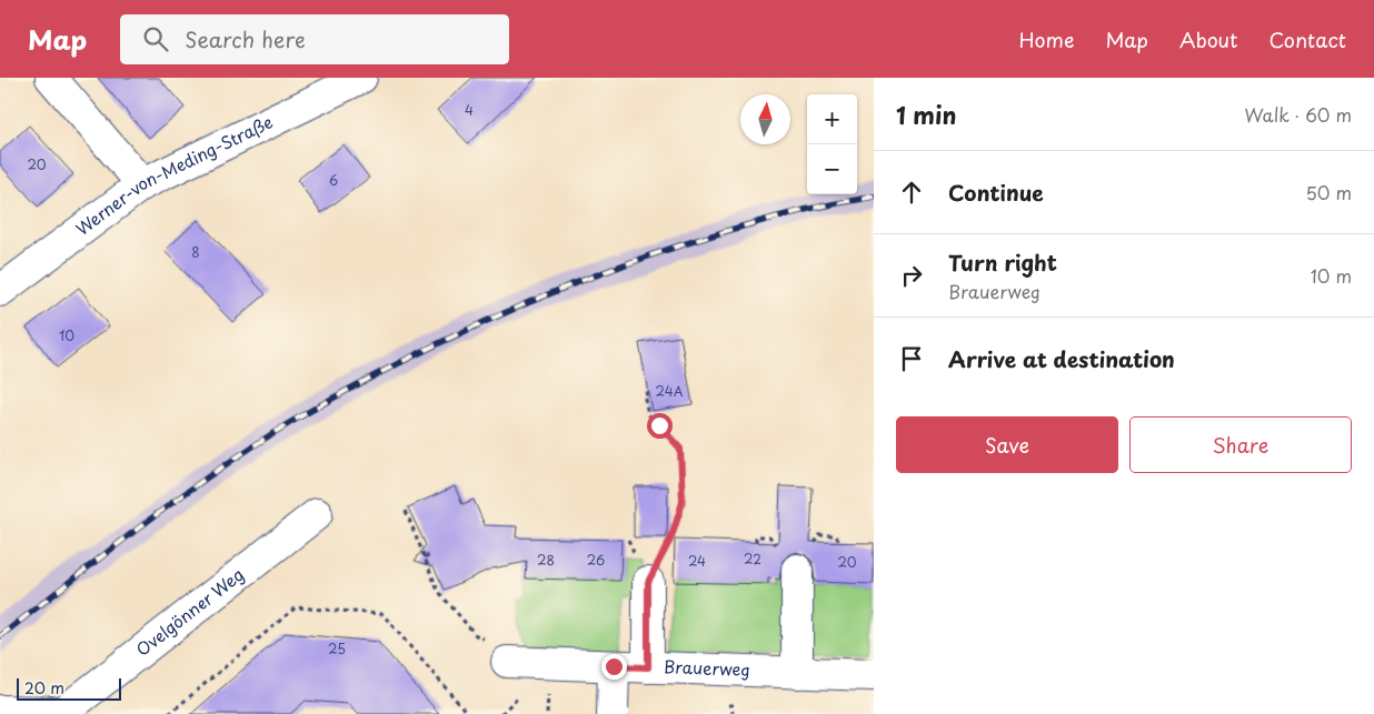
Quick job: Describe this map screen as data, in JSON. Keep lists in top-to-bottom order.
{
  "streets": {
    "street": ["Werner-von-Meding-Straße", "Ovelgönner Weg", "Brauerweg"]
  },
  "house_numbers": [
    "4",
    "20",
    "6",
    "8",
    "10",
    "24A",
    "22",
    "28",
    "26",
    "24",
    "20",
    "25"
  ],
  "scale_bar": "20 m",
  "north": "top",
  "page": {
    "header": "Map",
    "search": "Search here",
    "nav": [
      "Home",
      "Map",
      "About",
      "Contact"
    ],
    "heading": ["1 min", "Walk · 60 m"],
    "map_buttons": ["+", "−"],
    "list": [
      ["Continue", "50 m"],
      ["Turn right", "Brauerweg", "10 m"],
      "Arrive at destination"
    ],
    "buttons": ["Save", "Share"],
    "scale": "20 m"
  }
}
